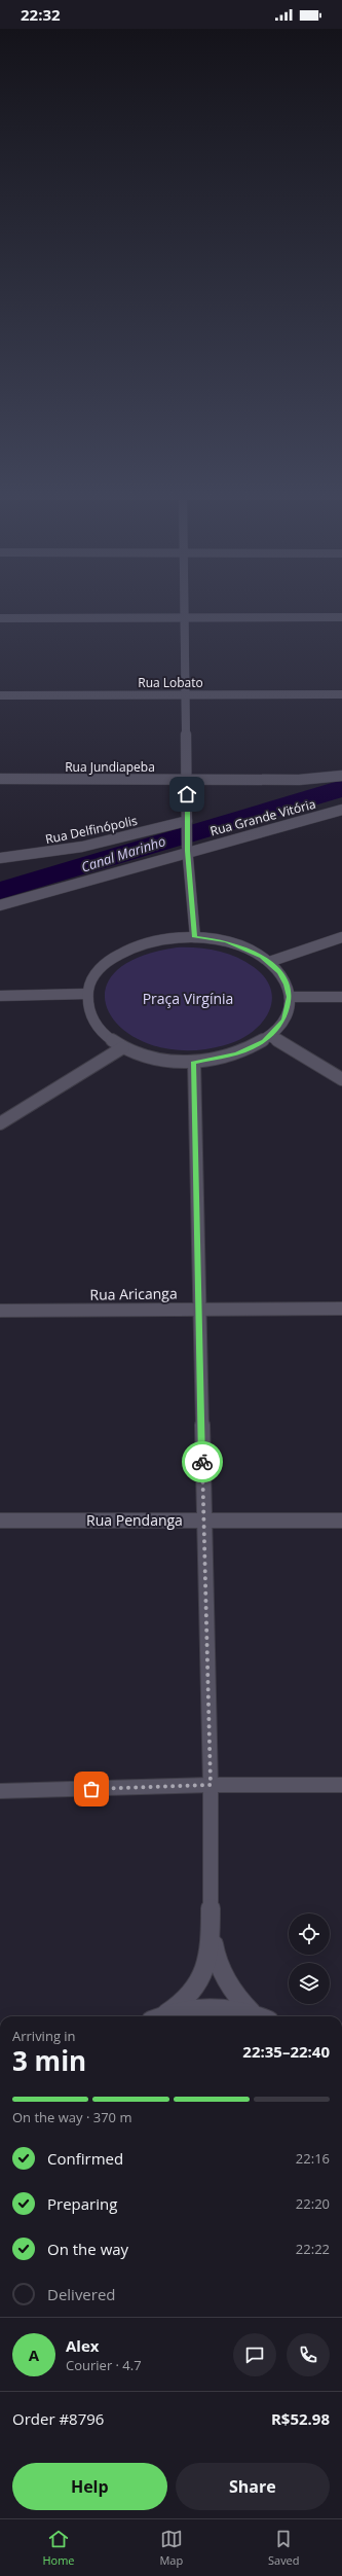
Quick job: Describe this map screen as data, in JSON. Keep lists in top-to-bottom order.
{
  "streets": {
    "street": [
      "Rua Lobato",
      "Rua Jundiapeba",
      "Rua Grande Vitória",
      "Rua Delfinópolis",
      "Rua Aricanga",
      "Rua Pendanga"
    ]
  },
  "water": ["Canal Marinho"],
  "parks": ["Praça Virgínia"],
  "page": {
    "status": "22:32",
    "heading": ["3 min", "Arriving in", "22:35–22:40"],
    "panel": [
      "Alex",
      "Courier · 4.7",
      "Order #8796",
      "R$52.98"
    ],
    "bar": "On the way · 370 m",
    "list": [
      ["Confirmed", "22:16"],
      ["Preparing", "22:20"],
      ["On the way", "22:22"],
      "Delivered"
    ],
    "round": "A",
    "buttons": ["Help", "Share"],
    "tabs": ["Home", "Map", "Saved"]
  }
}
